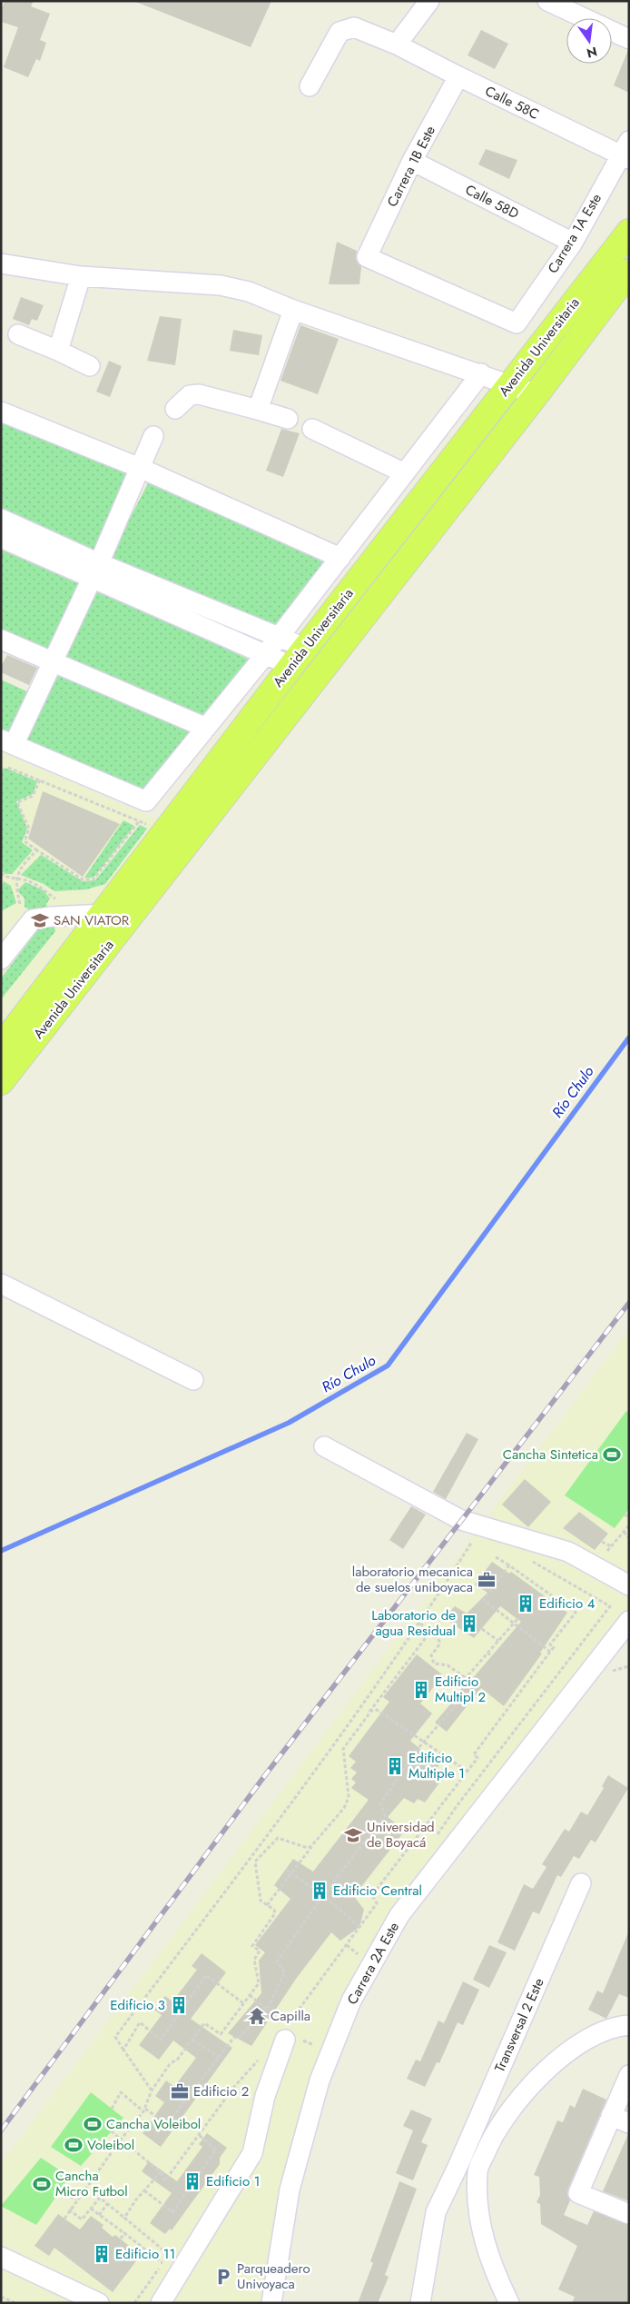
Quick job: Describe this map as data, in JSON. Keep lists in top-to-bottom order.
{
  "streets": {
    "main road": ["Avenida Universitaria"],
    "street": [
      "Calle 58C",
      "Carrera 1B Este",
      "Calle 58D",
      "Carrera 1A Este",
      "Carrera 2A Este",
      "Transversal 2 Este"
    ]
  },
  "crossings": [
    ["Calle 58C", "Carrera 1B Este"],
    ["Calle 58C", "Carrera 1A Este"],
    ["Carrera 1B Este", "Calle 58D"],
    ["Carrera 1B Este", "Carrera 1A Este"],
    ["Calle 58D", "Carrera 1A Este"]
  ],
  "water": ["Río Chulo"],
  "places": {
    "school or university": ["SAN VIATOR", "Universidad de Boyacá"],
    "sports": [
      "Cancha Sintetica",
      "Cancha Voleibol",
      "Voleibol",
      "Cancha Micro Futbol"
    ],
    "office": ["laboratorio mecanica de suelos uniboyaca", "Edificio 2"],
    "building": [
      "Edificio 4",
      "Laboratorio de agua Residual",
      "Edificio Multipl 2",
      "Edificio Multiple 1",
      "Edificio Central",
      "Edificio 3",
      "Edificio 1",
      "Edificio 11"
    ],
    "temple": ["Capilla"],
    "parking": ["Parqueadero Univoyaca"]
  },
  "north": "bottom"
}
